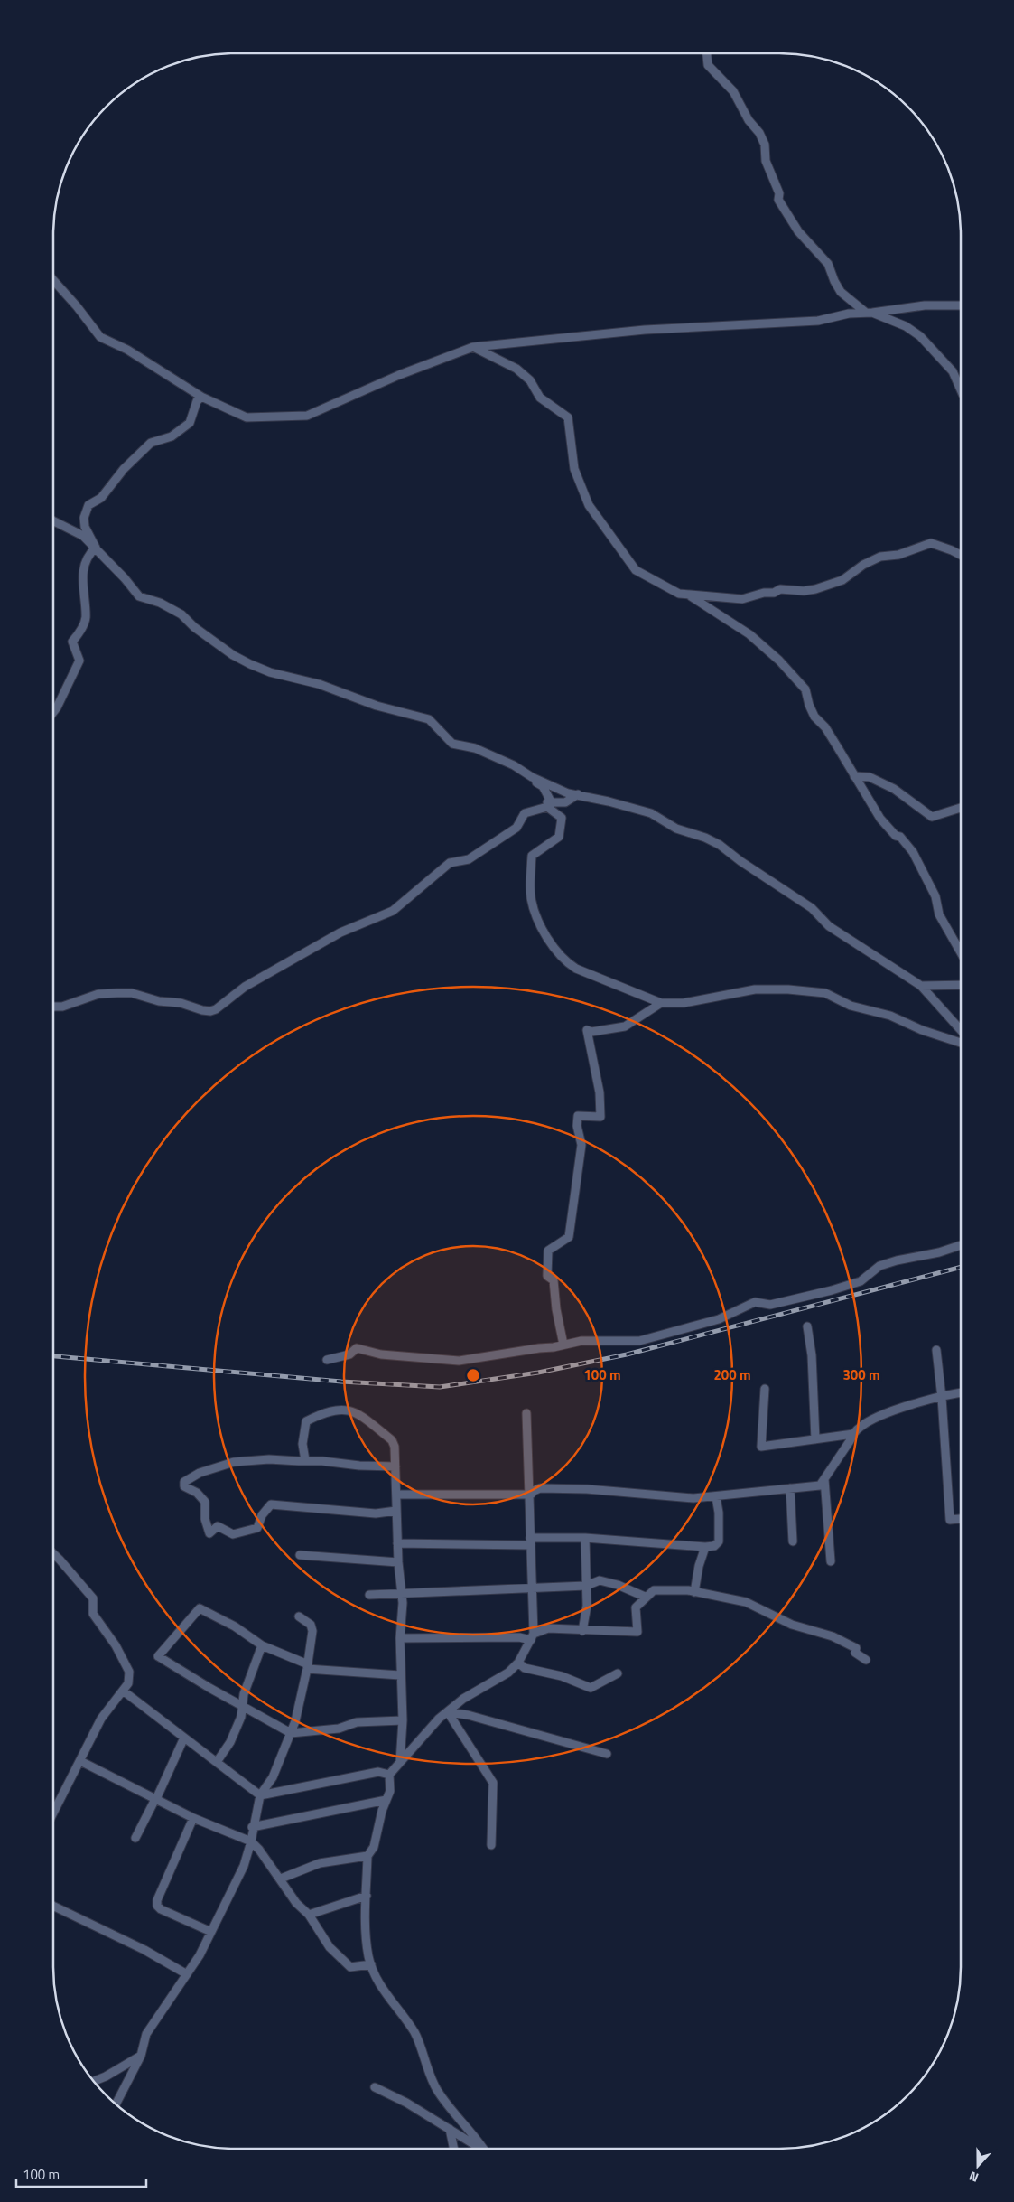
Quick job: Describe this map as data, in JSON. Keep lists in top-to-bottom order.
{
  "scale_bar": "100 m",
  "north": "bottom",
  "rings": ["100 m", "200 m", "300 m"]
}
